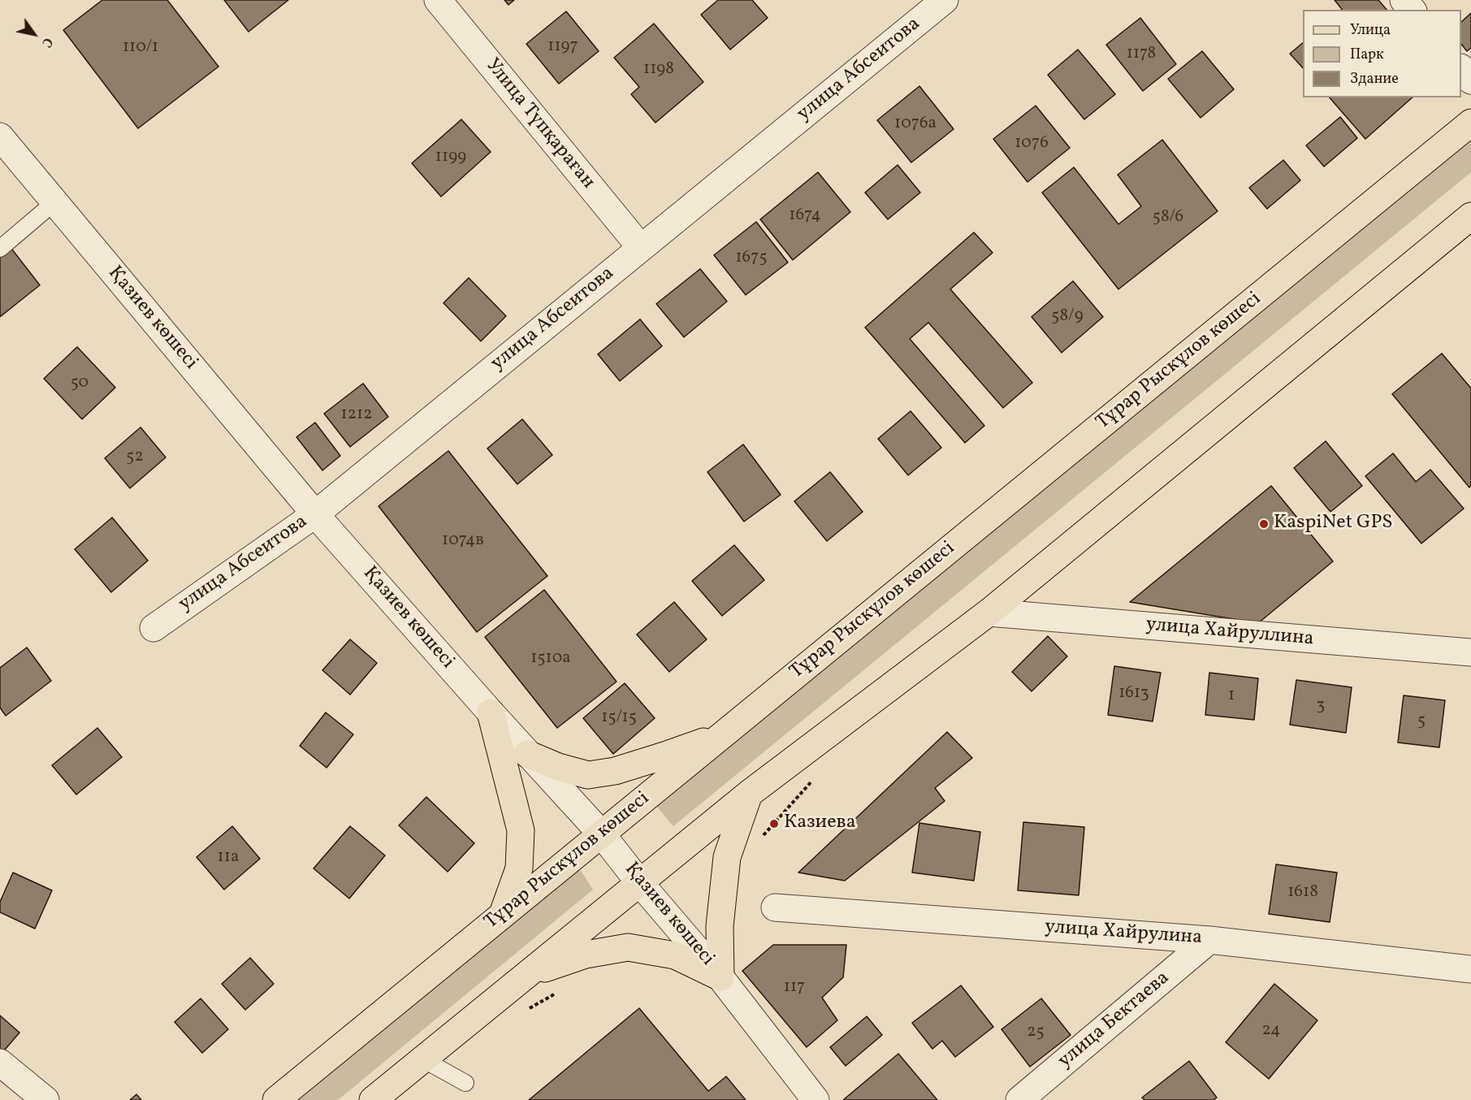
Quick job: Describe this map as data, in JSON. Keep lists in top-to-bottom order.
{
  "streets": {
    "main road": ["Тұрар Рыскұлов көшесі"],
    "street": [
      "улица Абсеитова",
      "Улица Түпқараған",
      "Қазиев көшесі",
      "улица Хайруллина",
      "улица Хайрулина",
      "улица Бектаева"
    ]
  },
  "crossings": [
    ["улица Абсеитова", "Улица Түпқараған"],
    ["улица Абсеитова", "Қазиев көшесі"],
    ["Қазиев көшесі", "Тұрар Рыскұлов көшесі"],
    ["улица Хайрулина", "улица Бектаева"]
  ],
  "places": ["KaspiNet GPS", "Казиева"],
  "house_numbers": [
    "1197",
    "110/1",
    "1178",
    "1198",
    "1076а",
    "1076",
    "1199",
    "1674",
    "58/6",
    "1675",
    "58/9",
    "50",
    "1212",
    "52",
    "1074в",
    "1510а",
    "1613",
    "1",
    "3",
    "15/15",
    "5",
    "11а",
    "1618",
    "117",
    "24",
    "25"
  ],
  "legend": ["Улица", "Парк", "Здание"],
  "north": "bottom right"
}
